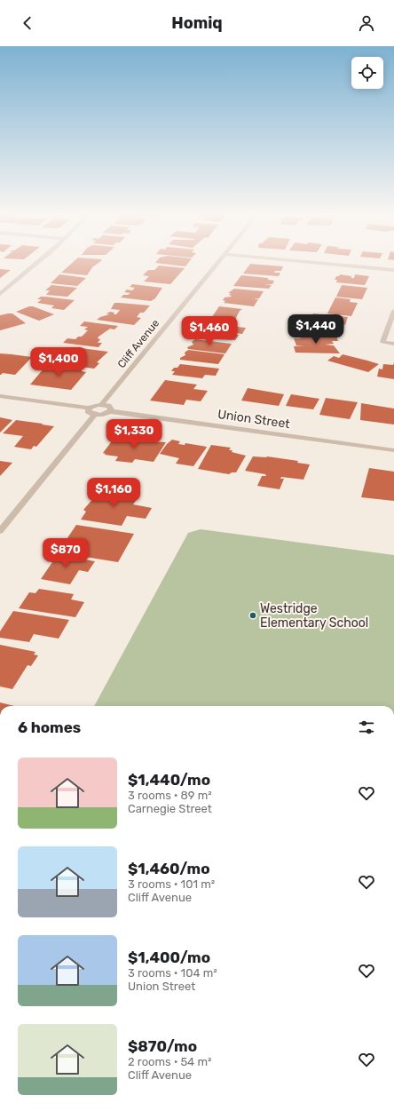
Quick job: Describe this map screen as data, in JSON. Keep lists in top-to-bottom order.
{
  "streets": {
    "street": ["Cliff Avenue", "Union Street"]
  },
  "places": ["Westridge Elementary School"],
  "page": {
    "header": "Homiq",
    "price": [
      "$1,440",
      "$1,460",
      "$1,400",
      "$1,330",
      "$1,160",
      "$870"
    ],
    "heading": "6 homes",
    "list": [
      {
        "name": "$1,440/mo",
        "note": "3 rooms · 89 m² · Carnegie Street"
      },
      {
        "name": "$1,460/mo",
        "note": "3 rooms · 101 m² · Cliff Avenue"
      },
      {
        "name": "$1,400/mo",
        "note": "3 rooms · 104 m² · Union Street"
      },
      {
        "name": "$870/mo",
        "note": "2 rooms · 54 m² · Cliff Avenue"
      }
    ]
  }
}
